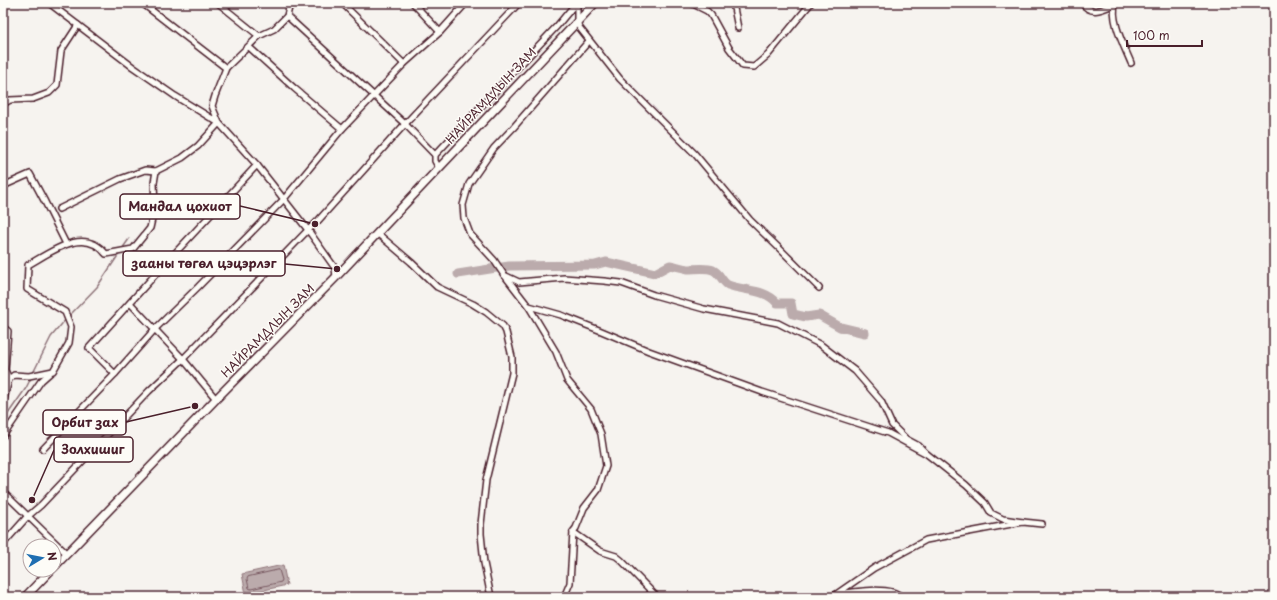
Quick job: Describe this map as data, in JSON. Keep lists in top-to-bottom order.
{
  "streets": {
    "main road": ["НАЙРАМДЛЫН ЗАМ"]
  },
  "places": [
    "Мандал цохиот",
    "зааны төгөл цэцэрлэг",
    "Орбит зах",
    "Золхишиг"
  ],
  "scale_bar": "100 m",
  "north": "right"
}
